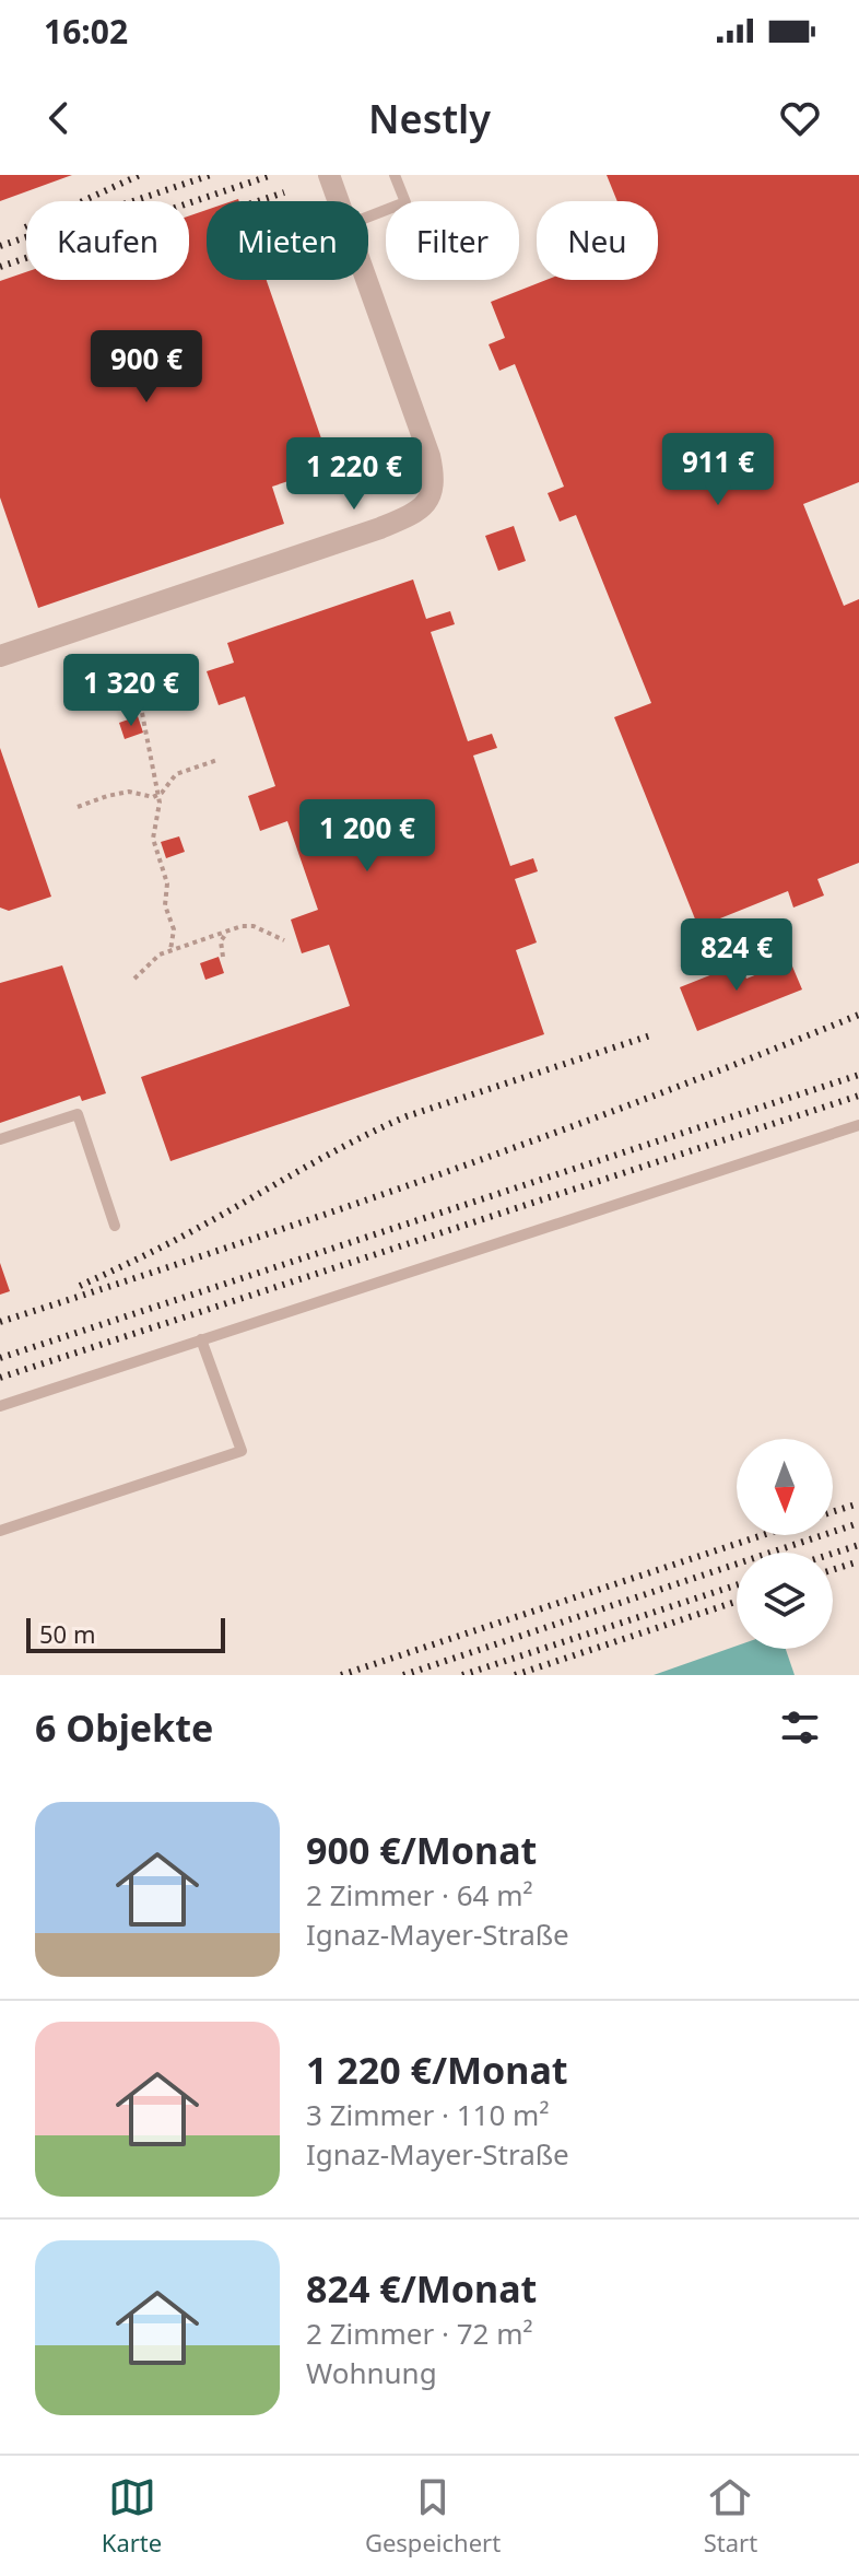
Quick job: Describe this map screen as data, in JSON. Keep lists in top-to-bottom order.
{
  "scale_bar": "50 m",
  "north": "bottom",
  "page": {
    "status": "16:02",
    "header": "Nestly",
    "chip": [
      "Kaufen",
      "Mieten",
      "Filter",
      "Neu"
    ],
    "price": [
      "900 €",
      "911 €",
      "1 220 €",
      "1 320 €",
      "1 200 €",
      "824 €"
    ],
    "scale": "50 m",
    "heading": "6 Objekte",
    "list": [
      {
        "name": "900 €/Monat",
        "note": "2 Zimmer · 64 m² · Ignaz-Mayer-Straße"
      },
      {
        "name": "1 220 €/Monat",
        "note": "3 Zimmer · 110 m² · Ignaz-Mayer-Straße"
      },
      {
        "name": "824 €/Monat",
        "note": "2 Zimmer · 72 m² · Wohnung"
      }
    ],
    "tabs": ["Karte", "Gespeichert", "Start"]
  }
}
